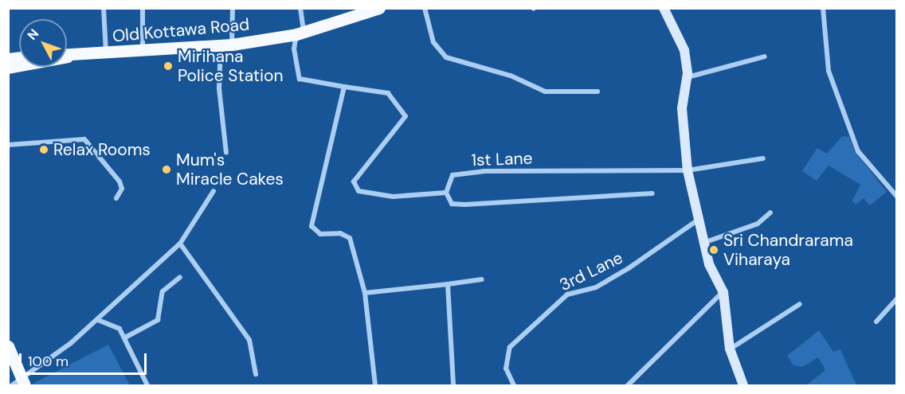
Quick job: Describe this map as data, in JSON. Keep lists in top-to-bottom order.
{
  "streets": {
    "main road": ["Old Kottawa Road"],
    "street": ["1st Lane", "3rd Lane"]
  },
  "places": [
    "Mirihana Police Station",
    "Relax Rooms",
    "Mum's Miracle Cakes",
    "Sri Chandrarama Viharaya"
  ],
  "scale_bar": "100 m",
  "north": "top left"
}
